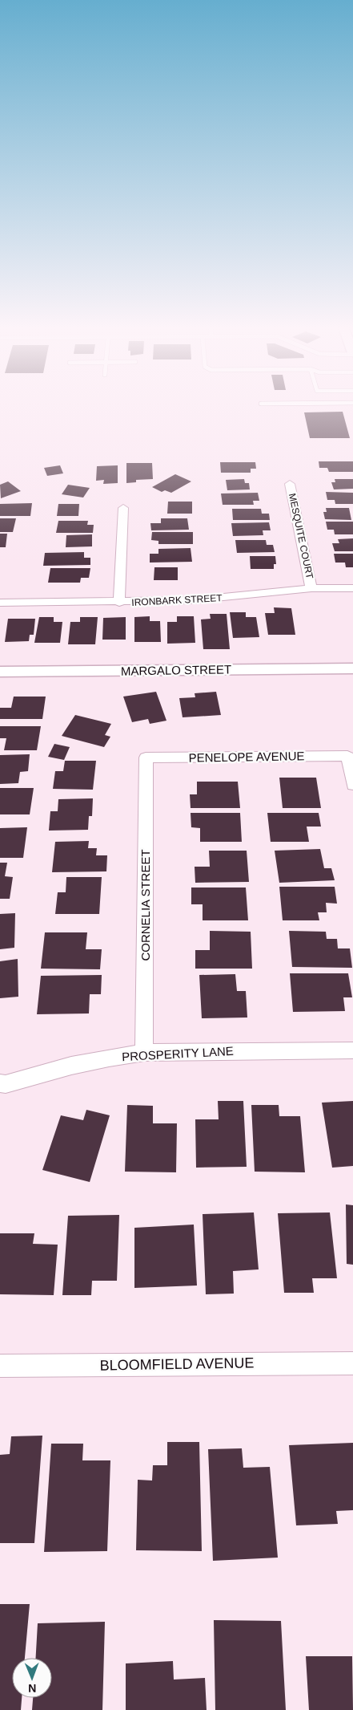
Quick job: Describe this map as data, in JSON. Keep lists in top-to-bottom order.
{
  "streets": {
    "street": [
      "MESQUITE COURT",
      "IRONBARK STREET",
      "MARGALO STREET",
      "PENELOPE AVENUE",
      "CORNELIA STREET",
      "PROSPERITY LANE",
      "BLOOMFIELD AVENUE"
    ]
  },
  "crossings": [
    ["MESQUITE COURT", "IRONBARK STREET"],
    ["PENELOPE AVENUE", "CORNELIA STREET"],
    ["CORNELIA STREET", "PROSPERITY LANE"]
  ],
  "north": "bottom"
}
